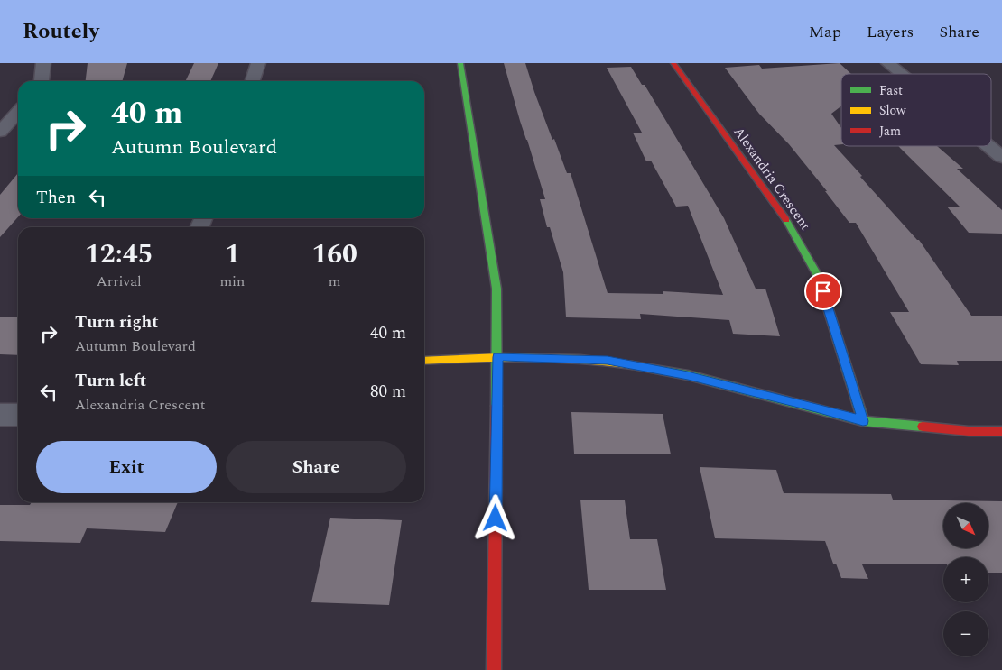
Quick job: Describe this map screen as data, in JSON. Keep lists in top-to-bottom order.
{
  "streets": {
    "street": ["Alexandria Crescent"]
  },
  "legend": ["Fast", "Slow", "Jam"],
  "north": "bottom right",
  "page": {
    "header": "Routely",
    "nav": ["Map", "Layers", "Share"],
    "turn": ["40 m", "Autumn Boulevard"],
    "then": "Then",
    "eta": [
      "12:45",
      "Arrival",
      "1",
      "min",
      "160",
      "m"
    ],
    "list": [
      {
        "name": "Turn right",
        "note": "Autumn Boulevard",
        "value": "40 m"
      },
      {
        "name": "Turn left",
        "note": "Alexandria Crescent",
        "value": "80 m"
      }
    ],
    "buttons": ["Exit", "Share"],
    "map_buttons": ["+", "−"]
  }
}
